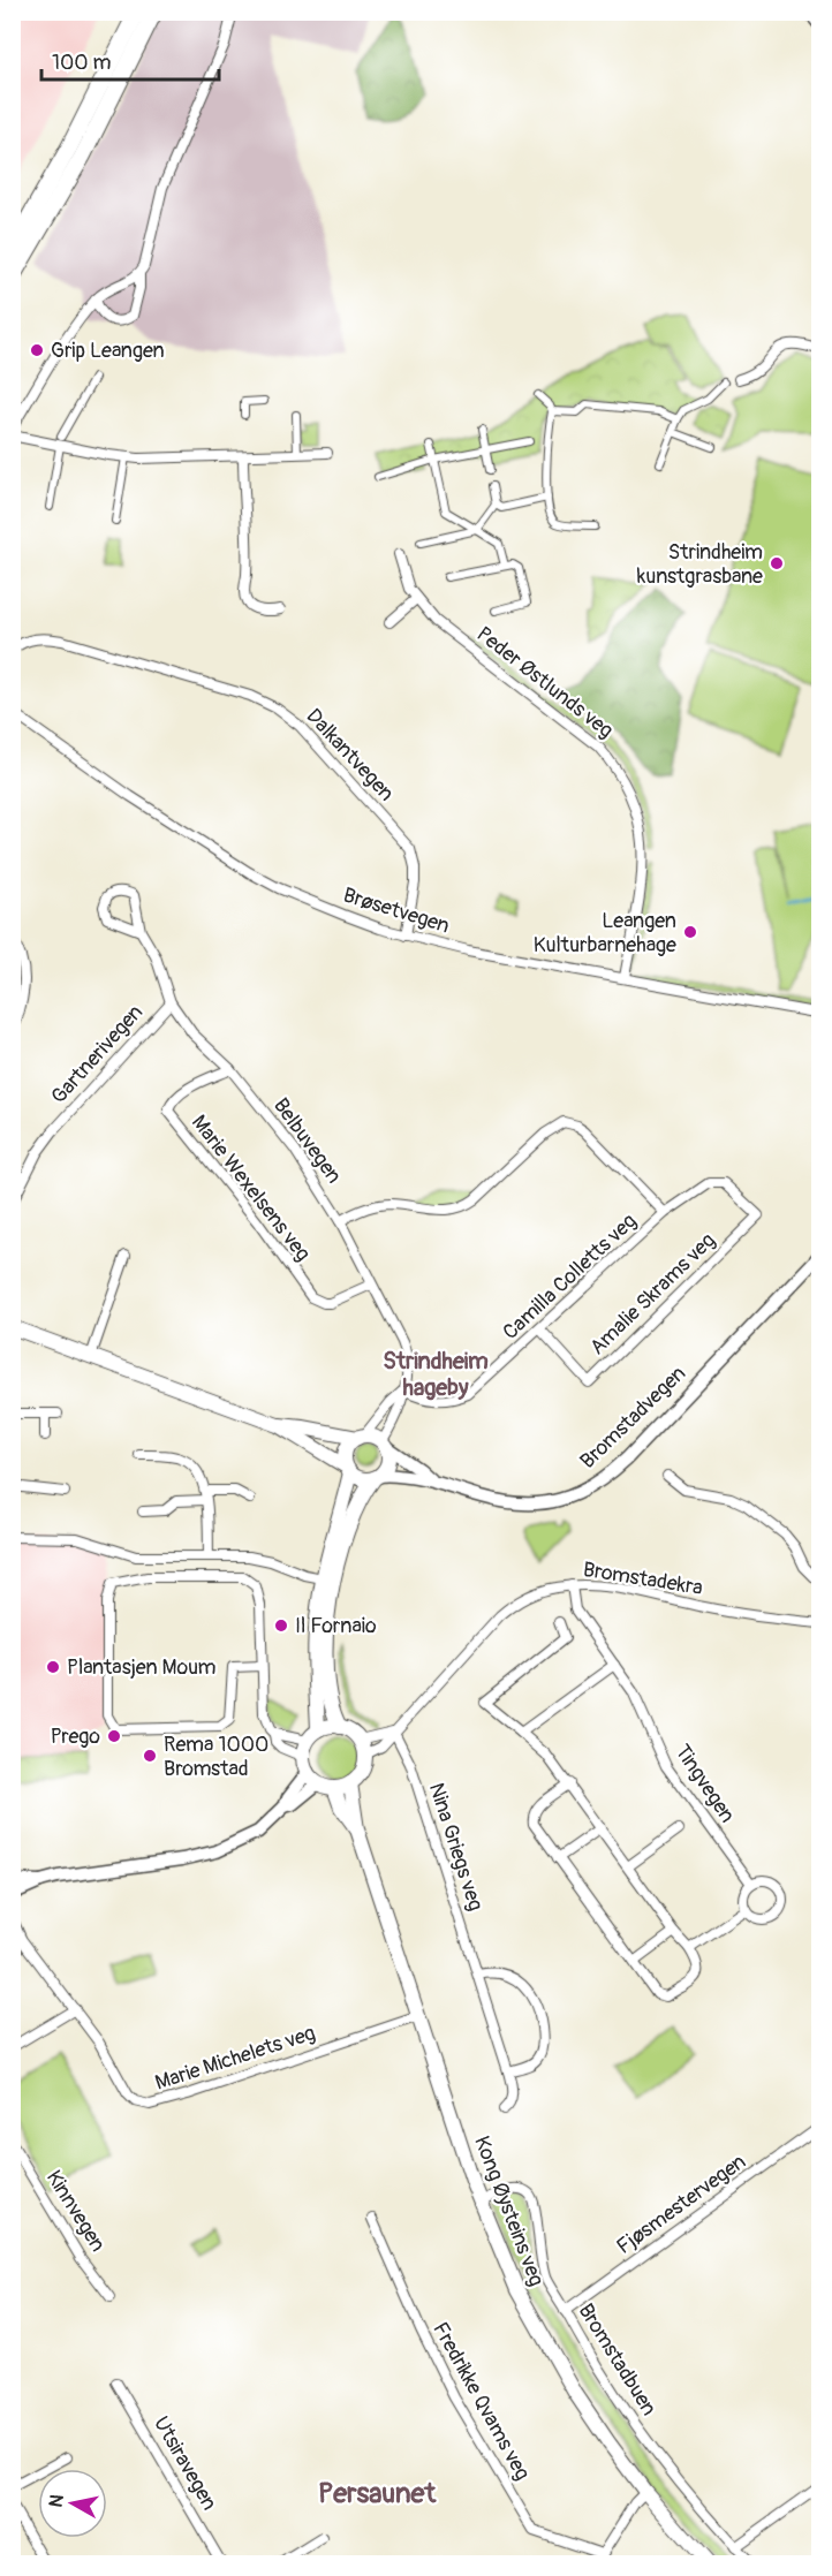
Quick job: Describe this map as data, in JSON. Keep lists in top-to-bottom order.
{
  "streets": {
    "main road": ["Kong Øysteins veg"],
    "street": [
      "Peder Østlunds veg",
      "Dalkantvegen",
      "Brøsetvegen",
      "Gartnerivegen",
      "Belbuvegen",
      "Marie Wexelsens veg",
      "Camilla Colletts veg",
      "Amalie Skrams veg",
      "Bromstadvegen",
      "Bromstadekra",
      "Tingvegen",
      "Nina Griegs veg",
      "Marie Michelets veg",
      "Fjøsmestervegen",
      "Kinnvegen",
      "Bromstadbuen",
      "Fredrikke Qvams veg",
      "Utsiravegen"
    ]
  },
  "crossings": [
    ["Peder Østlunds veg", "Brøsetvegen"],
    ["Dalkantvegen", "Brøsetvegen"],
    ["Gartnerivegen", "Belbuvegen"],
    ["Belbuvegen", "Marie Wexelsens veg"],
    ["Belbuvegen", "Camilla Colletts veg"],
    ["Belbuvegen", "Bromstadvegen"],
    ["Camilla Colletts veg", "Amalie Skrams veg"],
    ["Bromstadekra", "Tingvegen"],
    ["Bromstadekra", "Nina Griegs veg"],
    ["Bromstadekra", "Kong Øysteins veg"],
    ["Marie Michelets veg", "Kong Øysteins veg"],
    ["Fjøsmestervegen", "Bromstadbuen"],
    ["Kong Øysteins veg", "Bromstadbuen"]
  ],
  "districts": ["Strindheim hageby", "Persaunet"],
  "places": [
    "Grip Leangen",
    "Strindheim kunstgrasbane",
    "Leangen Kulturbarnehage",
    "Il Fornaio",
    "Plantasjen Moum",
    "Prego",
    "Rema 1000 Bromstad"
  ],
  "scale_bar": "100 m",
  "north": "left"
}
